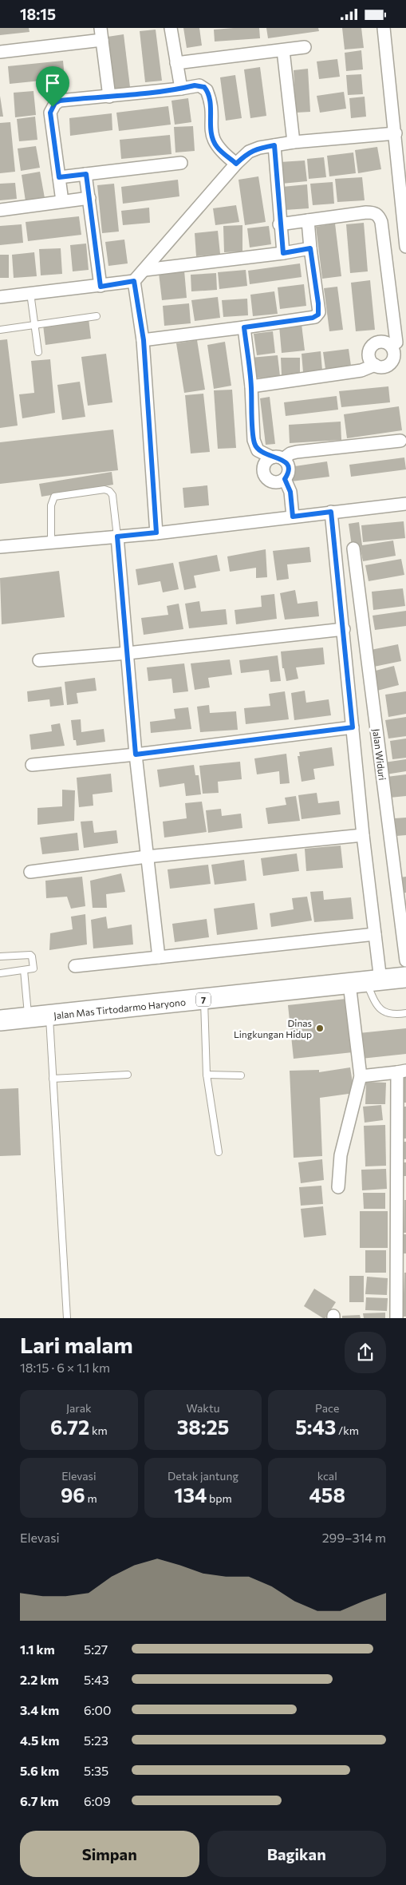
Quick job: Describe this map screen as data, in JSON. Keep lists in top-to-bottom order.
{
  "streets": {
    "highway": ["7", "Jalan Mas Tirtodarmo Haryono"],
    "street": ["Jalan Widuri"]
  },
  "places": ["Dinas Lingkungan Hidup"],
  "page": {
    "status": "18:15",
    "heading": ["Lari malam", "18:15 · 6 × 1.1 km"],
    "stats": [
      ["Jarak", "6.72 km"],
      ["Waktu", "38:25"],
      ["Pace", "5:43 /km"],
      ["Elevasi", "96 m"],
      ["Detak jantung", "134 bpm"],
      ["kcal", "458"]
    ],
    "chart": ["Elevasi", "299–314 m"],
    "list": [
      {
        "name": "1.1 km",
        "note": "5:27"
      },
      {
        "name": "2.2 km",
        "note": "5:43"
      },
      {
        "name": "3.4 km",
        "note": "6:00"
      },
      {
        "name": "4.5 km",
        "note": "5:23"
      },
      {
        "name": "5.6 km",
        "note": "5:35"
      },
      {
        "name": "6.7 km",
        "note": "6:09"
      }
    ],
    "buttons": ["Simpan", "Bagikan"]
  }
}
